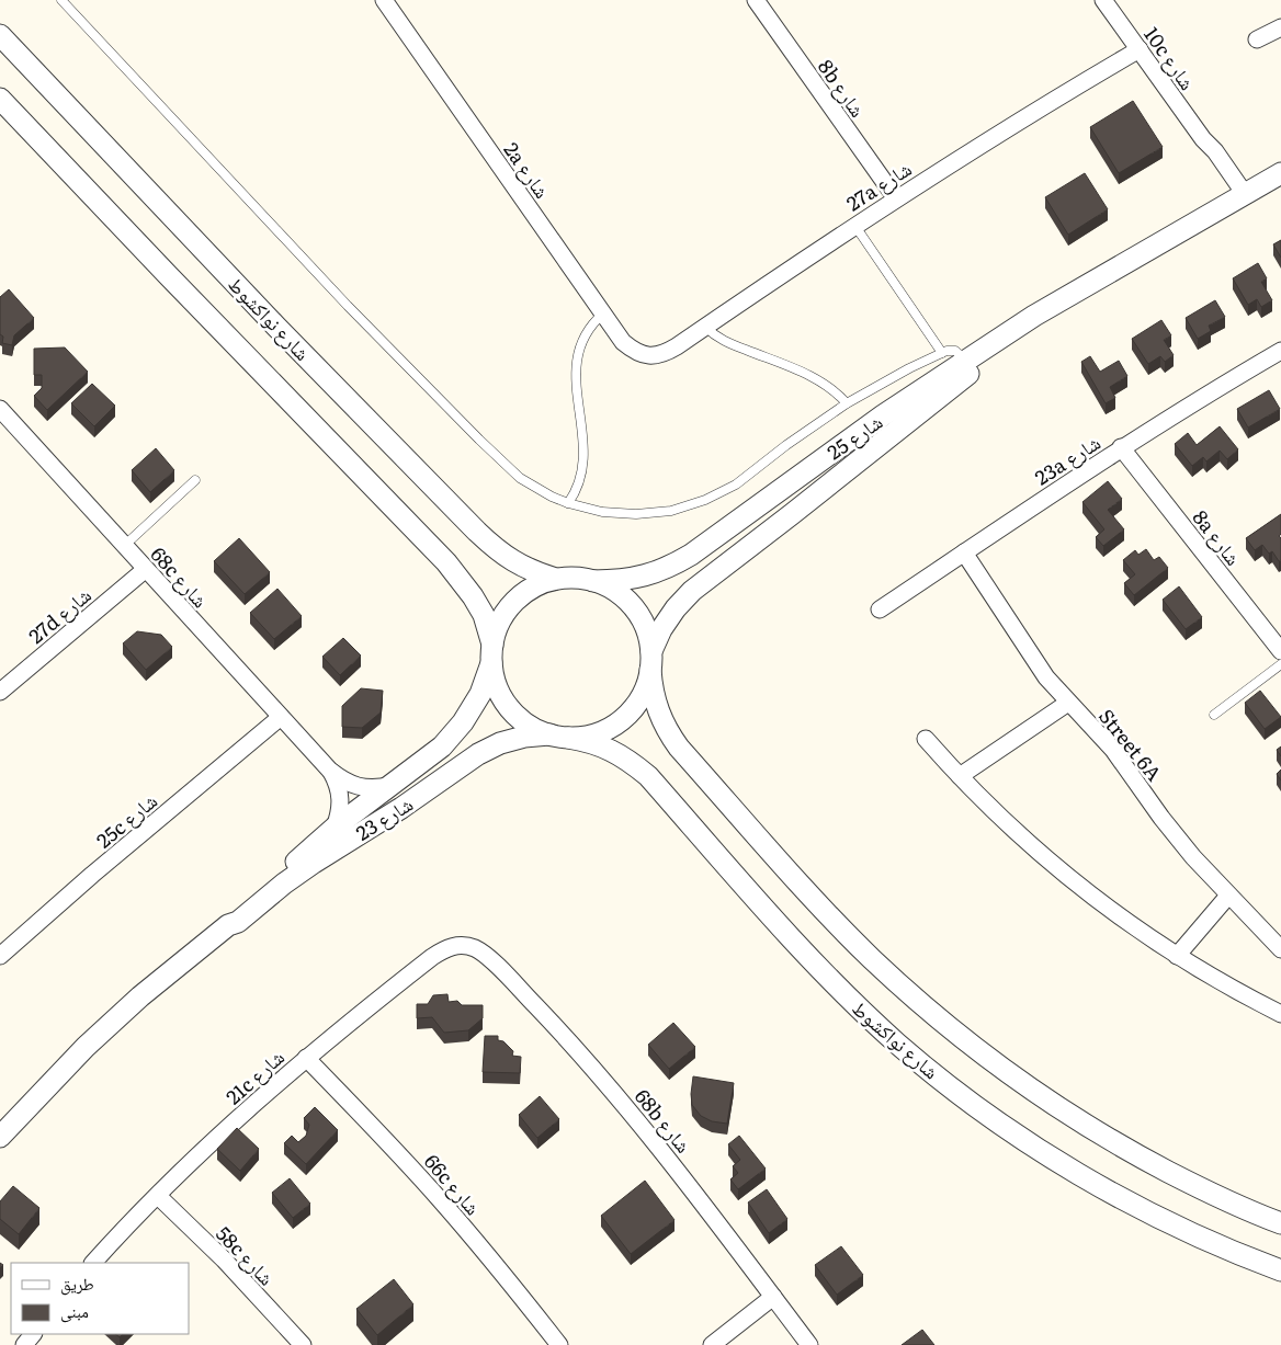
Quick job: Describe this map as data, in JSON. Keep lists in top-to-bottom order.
{
  "streets": {
    "street": [
      "10c شارع",
      "8b شارع",
      "2a شارع",
      "27a شارع",
      "شارع نواكشوط",
      "شارع 25",
      "23a شارع",
      "8a شارع",
      "68c شارع",
      "27d شارع",
      "Street 6A",
      "شارع 23",
      "25c شارع",
      "21c شارع",
      "68b شارع",
      "66c شارع",
      "58c شارع"
    ]
  },
  "crossings": [
    ["10c شارع", "27a شارع"],
    ["10c شارع", "شارع 25"],
    ["8b شارع", "27a شارع"],
    ["2a شارع", "27a شارع"],
    ["شارع نواكشوط", "شارع 25"],
    ["شارع نواكشوط", "شارع 23"],
    ["شارع 25", "شارع 23"],
    ["23a شارع", "8a شارع"],
    ["23a شارع", "Street 6A"],
    ["68c شارع", "27d شارع"],
    ["68c شارع", "شارع 23"],
    ["68c شارع", "25c شارع"],
    ["21c شارع", "68b شارع"],
    ["21c شارع", "66c شارع"],
    ["21c شارع", "58c شارع"]
  ],
  "legend": ["طريق", "مبنى"]
}
